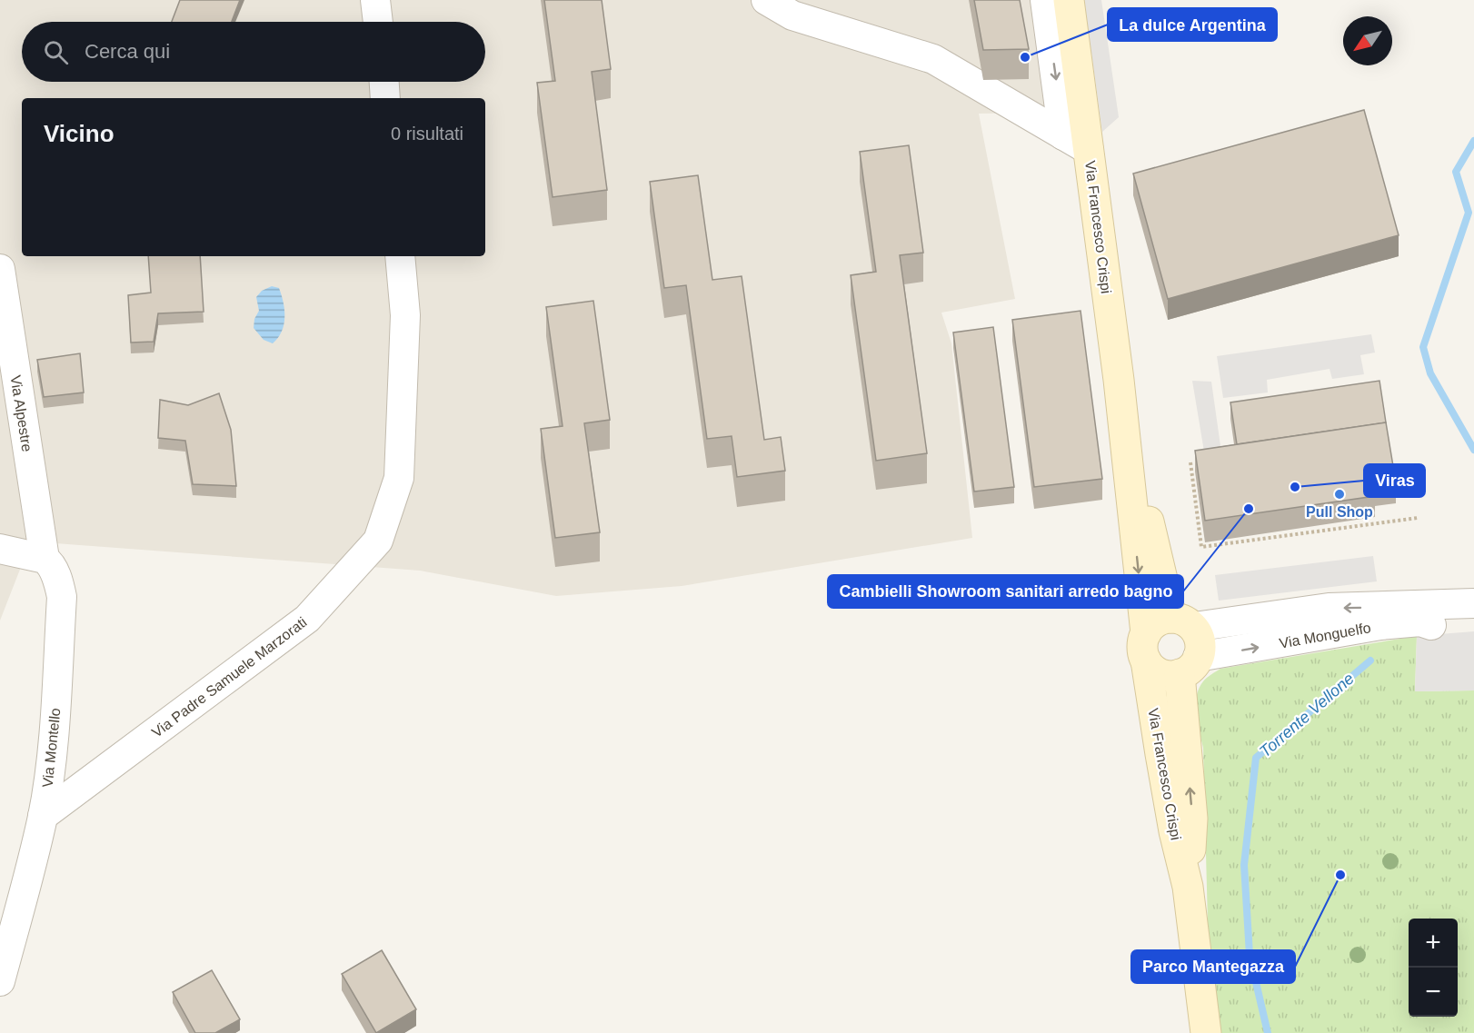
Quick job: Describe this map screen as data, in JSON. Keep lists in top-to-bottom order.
{
  "streets": {
    "street": [
      "Via Francesco Crispi",
      "Via Alpestre",
      "Via Monguelfo",
      "Via Padre Samuele Marzorati",
      "Via Montello"
    ]
  },
  "crossings": [
    ["Via Francesco Crispi", "Via Monguelfo"],
    ["Via Alpestre", "Via Montello"],
    ["Via Padre Samuele Marzorati", "Via Montello"]
  ],
  "water": ["Torrente Vellone"],
  "places": [
    "La dulce Argentina",
    "Viras",
    "Pull Shop",
    "Cambielli Showroom sanitari arredo bagno",
    "Parco Mantegazza"
  ],
  "north": "bottom left",
  "page": {
    "search": "Cerca qui",
    "heading": ["Vicino", "0 risultati"],
    "map_buttons": ["+", "−"]
  }
}
